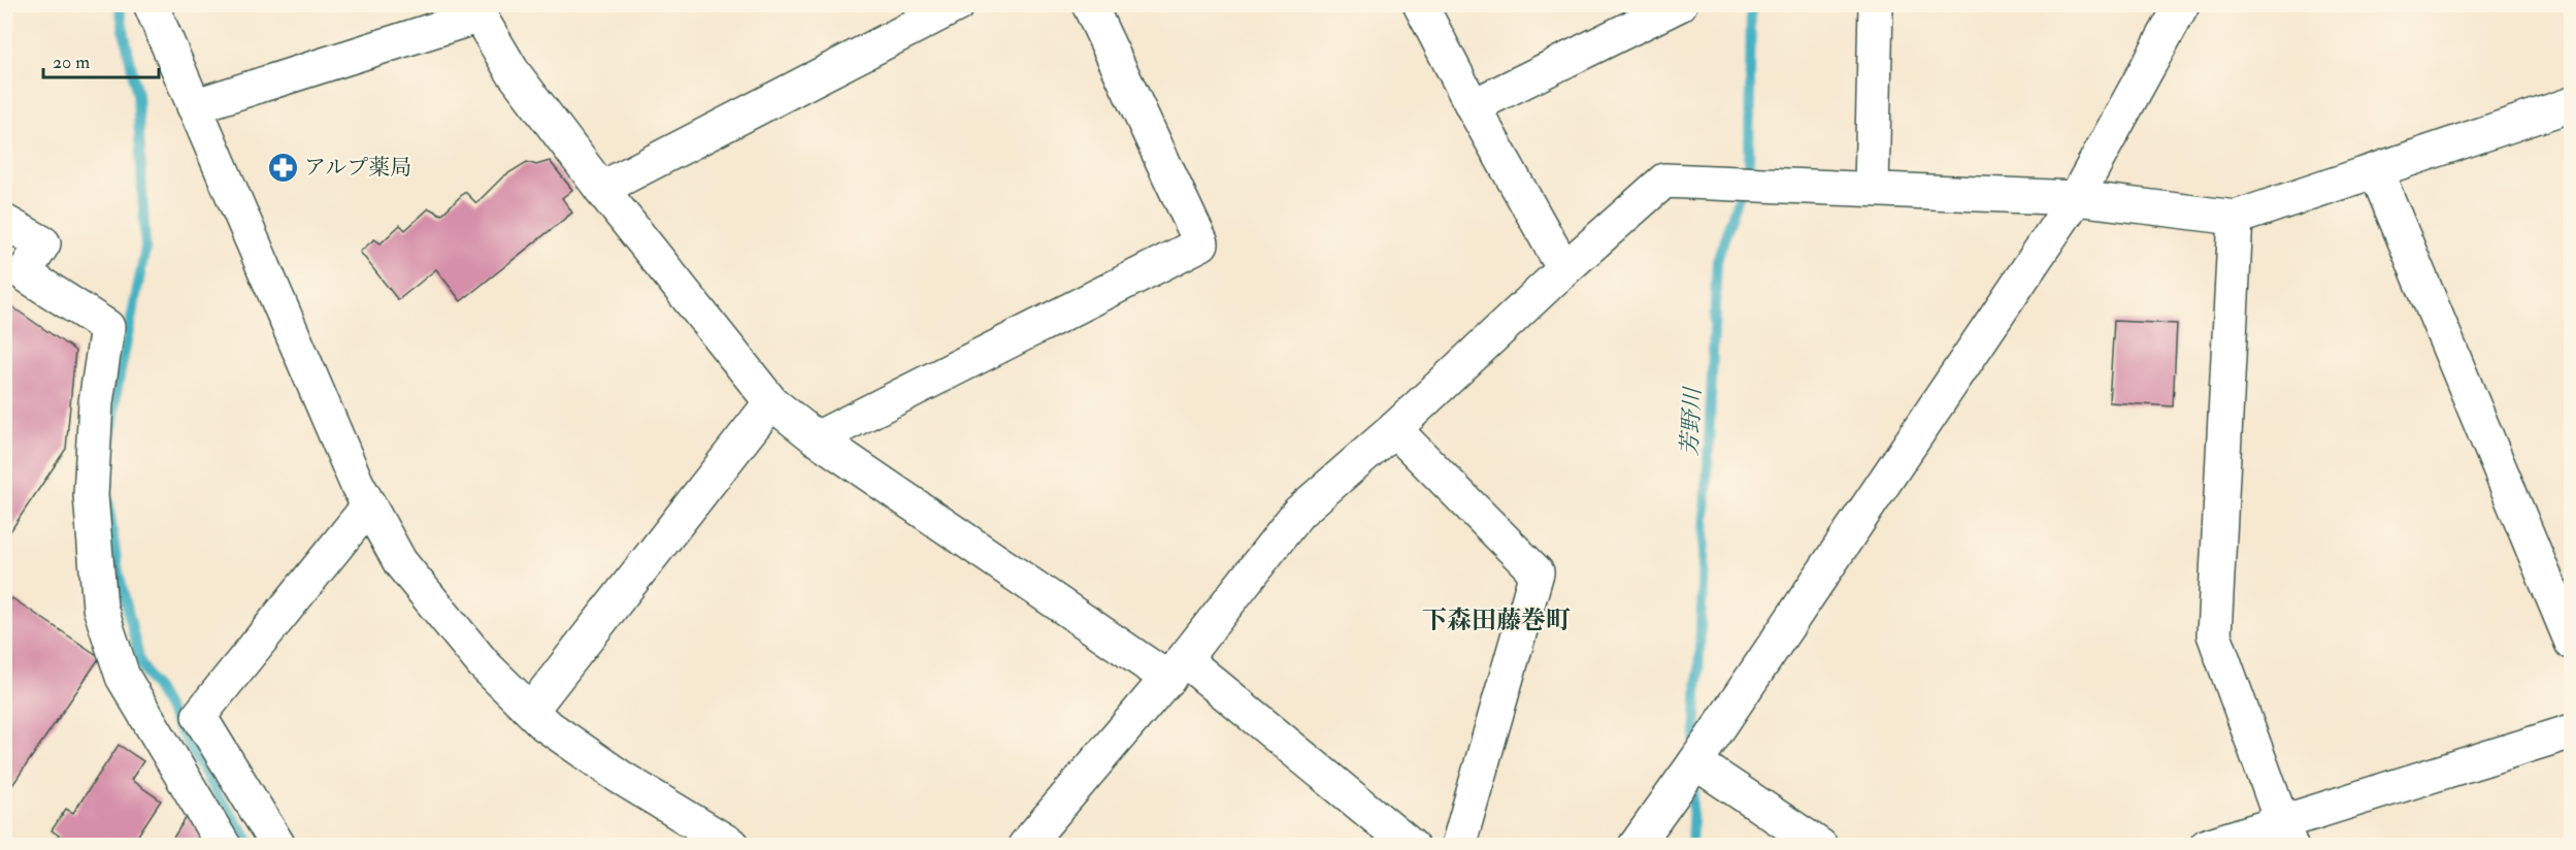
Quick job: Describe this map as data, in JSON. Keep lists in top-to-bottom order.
{
  "districts": ["下森田藤巻町"],
  "water": ["芳野川"],
  "places": {
    "pharmacy": ["アルプ薬局"]
  },
  "scale_bar": "20 m"
}
